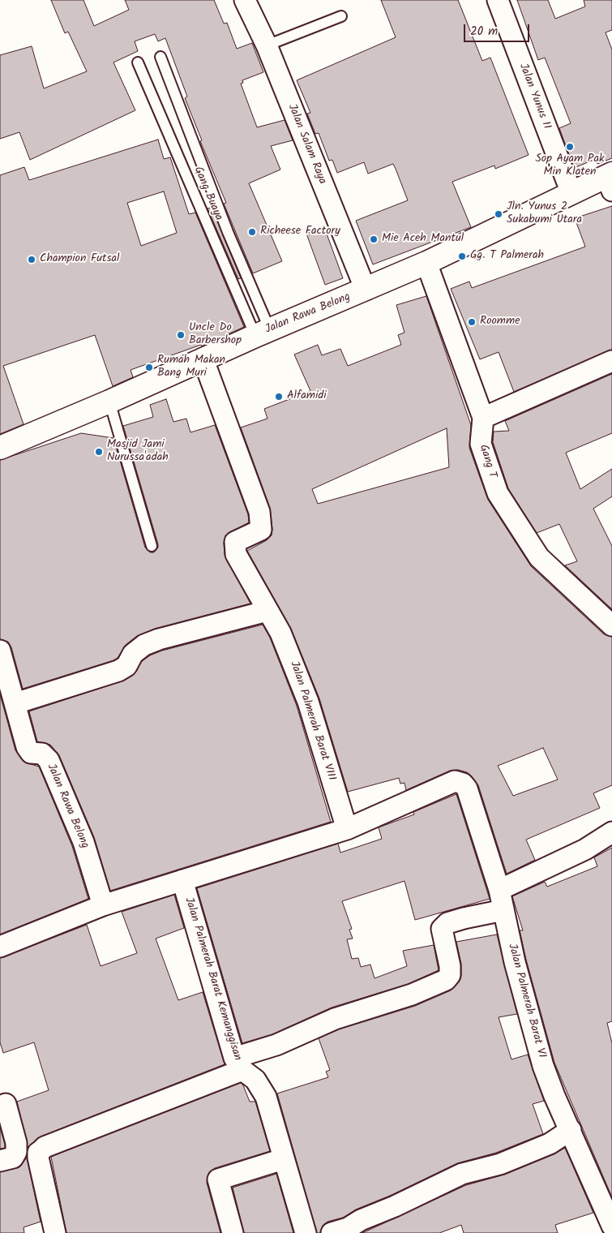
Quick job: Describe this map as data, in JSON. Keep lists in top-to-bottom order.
{
  "streets": {
    "main road": ["Jalan Rawa Belong"],
    "street": [
      "Jalan Yunus II",
      "Jalan Salam Raya",
      "Gang T",
      "Jalan Palmerah Barat VIII",
      "Jalan Palmerah Barat Kemanggisan",
      "Jalan Palmerah Barat VI"
    ],
    "lane": ["Gang Buaya"]
  },
  "crossings": [
    ["Jalan Yunus II", "Jalan Rawa Belong"],
    ["Jalan Salam Raya", "Jalan Rawa Belong"],
    ["Gang Buaya", "Jalan Rawa Belong"],
    ["Jalan Rawa Belong", "Gang T"],
    ["Jalan Rawa Belong", "Jalan Palmerah Barat VIII"],
    ["Jalan Palmerah Barat VIII", "Jalan Palmerah Barat VI"]
  ],
  "places": [
    "Sop Ayam Pak Min Klaten",
    "Jln. Yunus 2 Sukabumi Utara",
    "Richeese Factory",
    "Mie Aceh Mantul",
    "Gg. T Palmerah",
    "Champion Futsal",
    "Roomme",
    "Uncle Do Barbershop",
    "Rumah Makan Bang Muri",
    "Alfamidi",
    "Masjid Jami Nurussa'adah"
  ],
  "scale_bar": "20 m"
}
